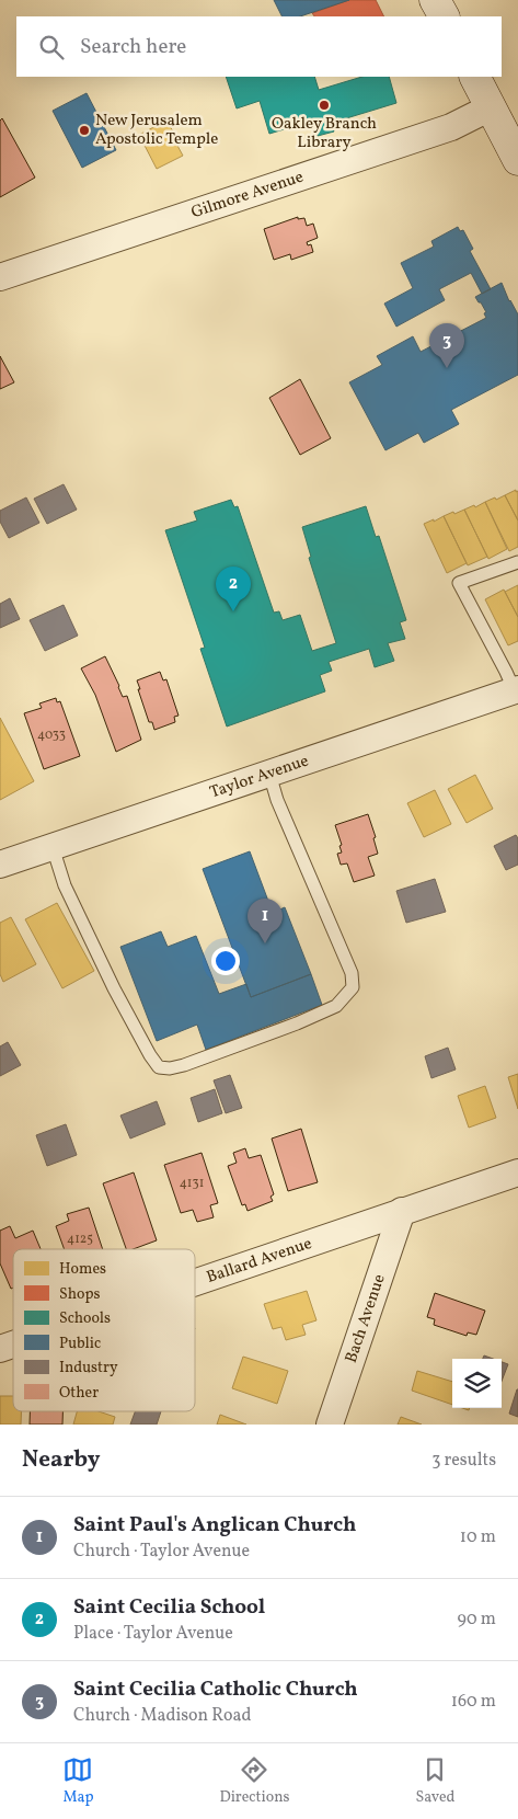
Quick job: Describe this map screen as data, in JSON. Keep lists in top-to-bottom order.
{
  "streets": {
    "street": [
      "Gilmore Avenue",
      "Taylor Avenue",
      "Ballard Avenue",
      "Bach Avenue"
    ]
  },
  "crossings": [
    ["Ballard Avenue", "Bach Avenue"]
  ],
  "places": ["Oakley Branch Library", "New Jerusalem Apostolic Temple"],
  "house_numbers": ["4033", "4131", "4125"],
  "legend": [
    "Homes",
    "Shops",
    "Schools",
    "Public",
    "Industry",
    "Other"
  ],
  "page": {
    "search": "Search here",
    "pins": ["3", "2", "1"],
    "heading": ["Nearby", "3 results"],
    "list": [
      {
        "mark": "1",
        "name": "Saint Paul's Anglican Church",
        "note": "Church · Taylor Avenue",
        "value": "10 m"
      },
      {
        "mark": "2",
        "name": "Saint Cecilia School",
        "note": "Place · Taylor Avenue",
        "value": "90 m"
      },
      {
        "mark": "3",
        "name": "Saint Cecilia Catholic Church",
        "note": "Church · Madison Road",
        "value": "160 m"
      }
    ],
    "nav": ["Map", "Directions", "Saved"]
  }
}
